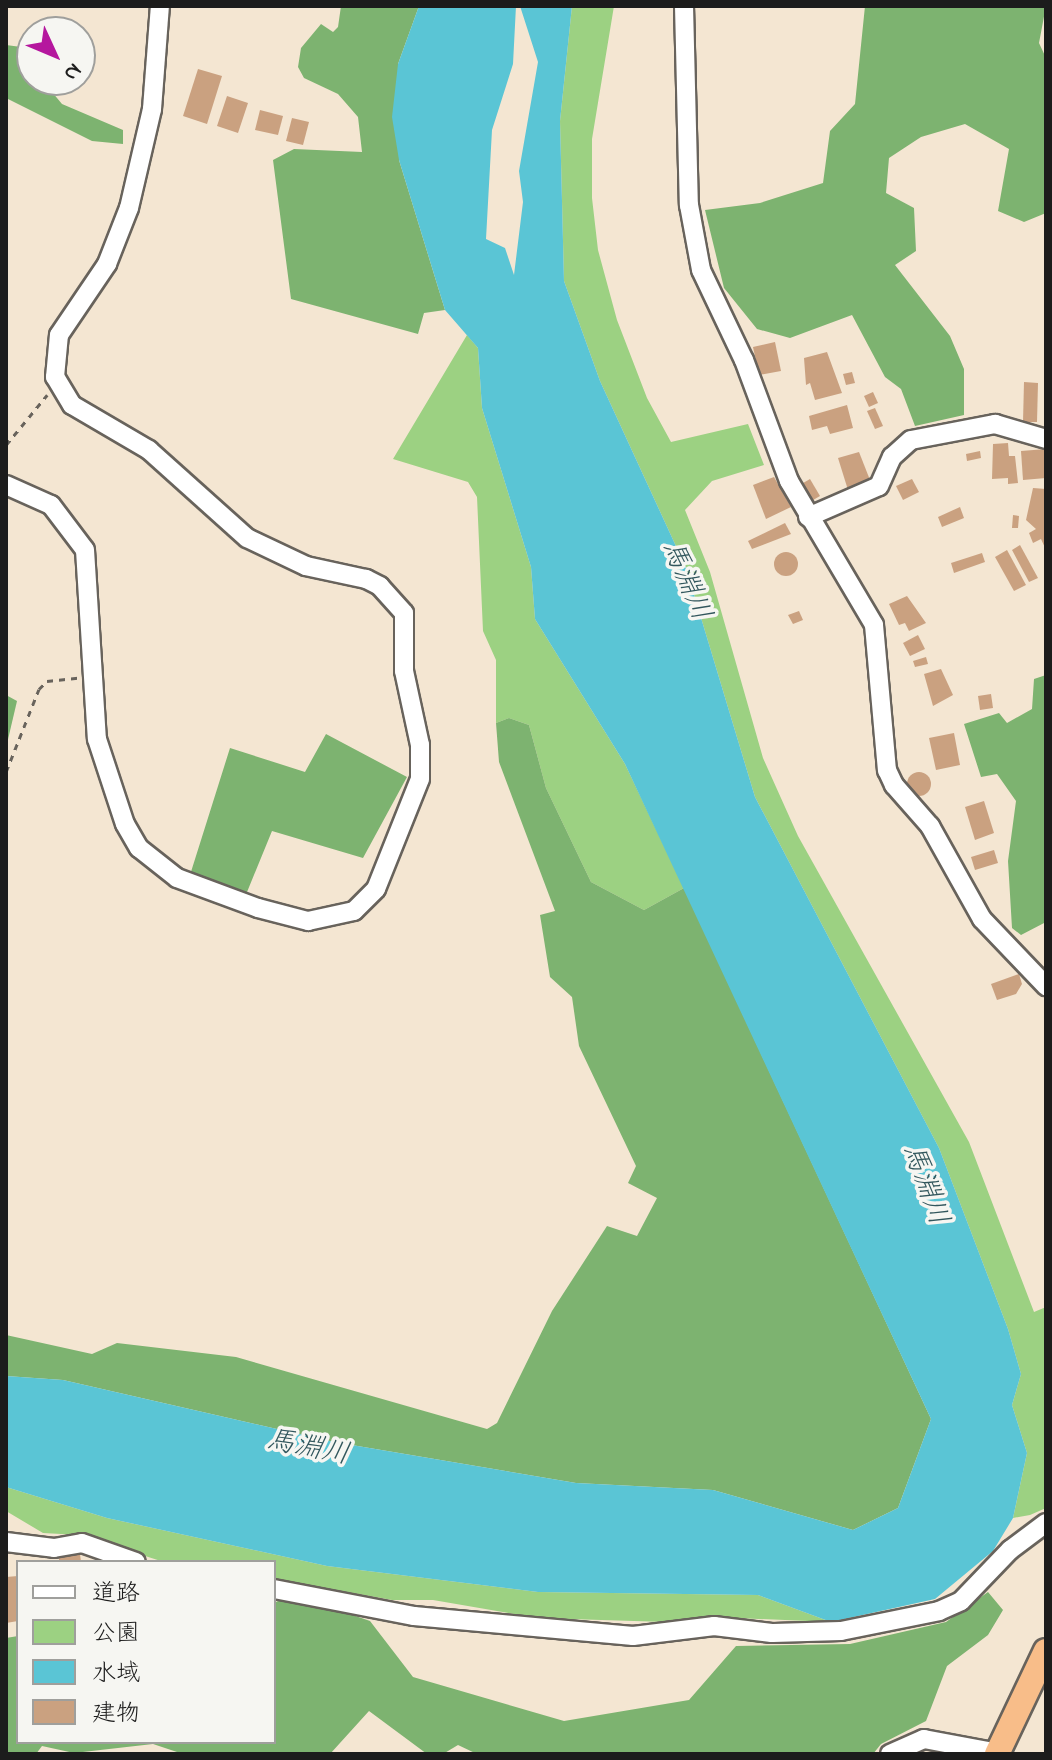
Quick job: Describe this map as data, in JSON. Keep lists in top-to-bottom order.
{
  "water": ["馬淵川"],
  "legend": [
    "道路",
    "公園",
    "水域",
    "建物"
  ],
  "north": "bottom right"
}
